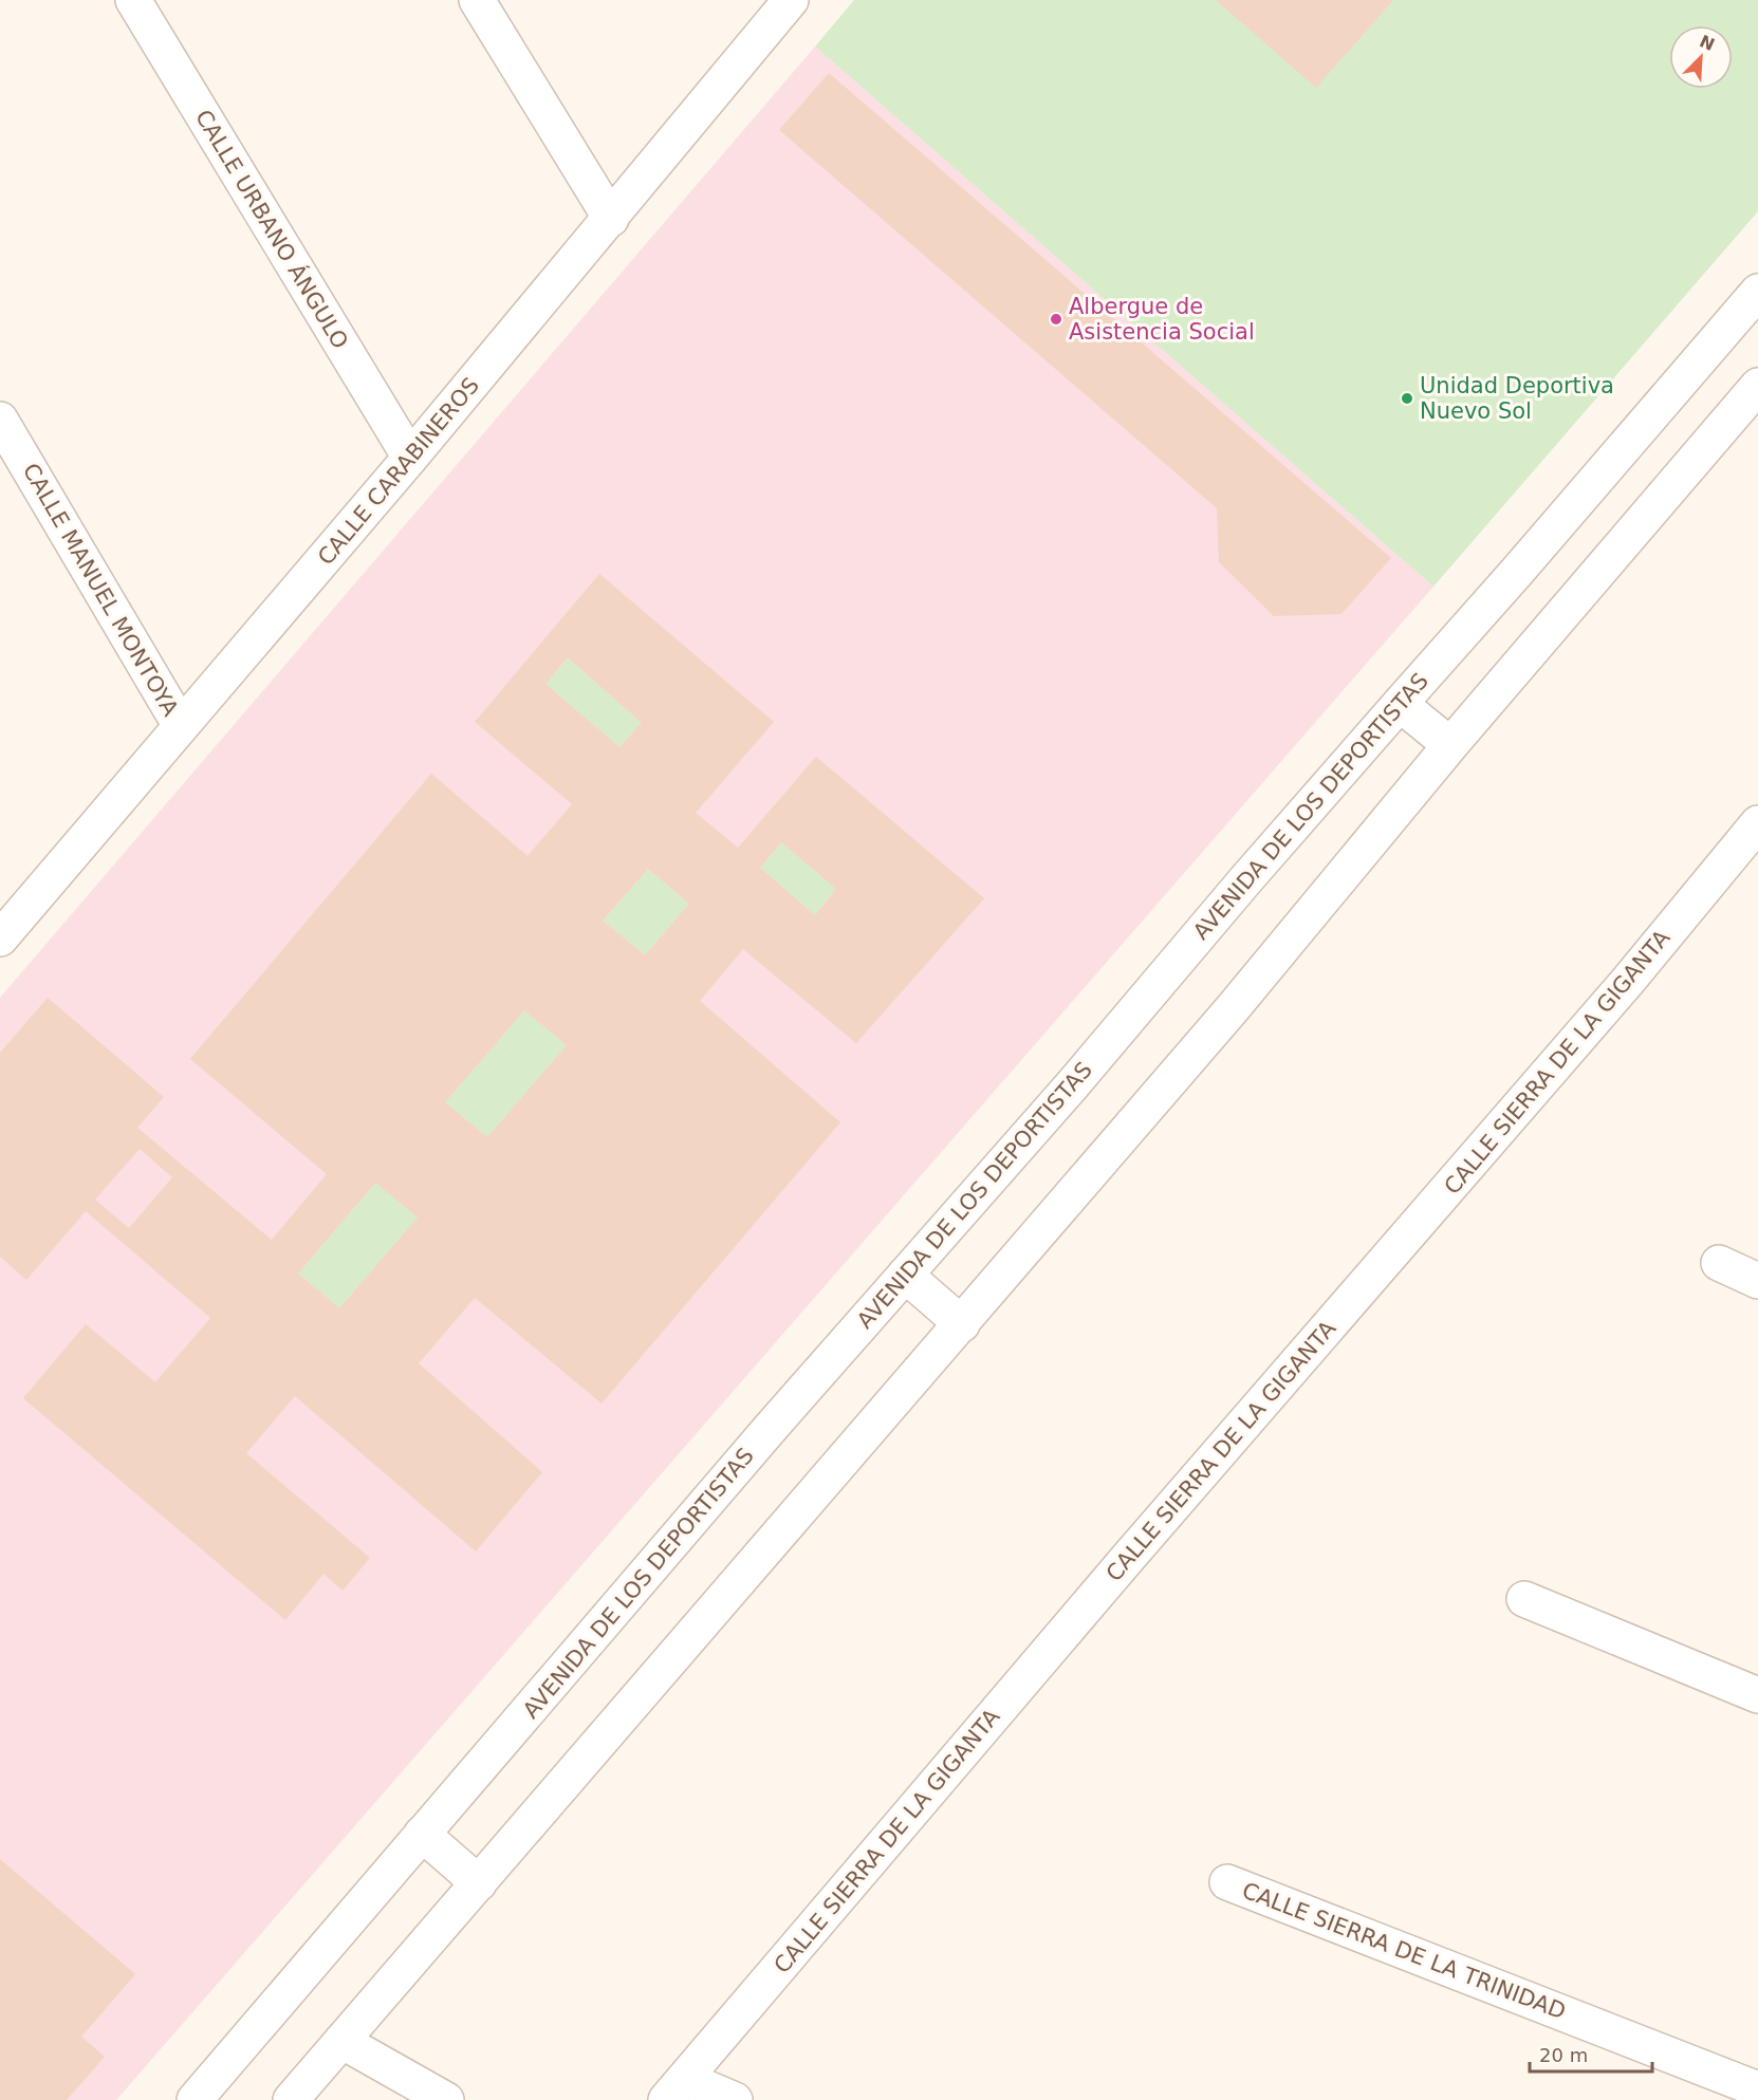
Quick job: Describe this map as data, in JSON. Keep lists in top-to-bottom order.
{
  "streets": {
    "street": [
      "CALLE URBANO ÁNGULO",
      "CALLE CARABINEROS",
      "CALLE MANUEL MONTOYA",
      "AVENIDA DE LOS DEPORTISTAS",
      "CALLE SIERRA DE LA GIGANTA",
      "CALLE SIERRA DE LA TRINIDAD"
    ]
  },
  "crossings": [
    ["CALLE URBANO ÁNGULO", "CALLE CARABINEROS"],
    ["CALLE CARABINEROS", "CALLE MANUEL MONTOYA"]
  ],
  "places": ["Albergue de Asistencia Social", "Unidad Deportiva Nuevo Sol"],
  "scale_bar": "20 m",
  "north": "top right"
}
